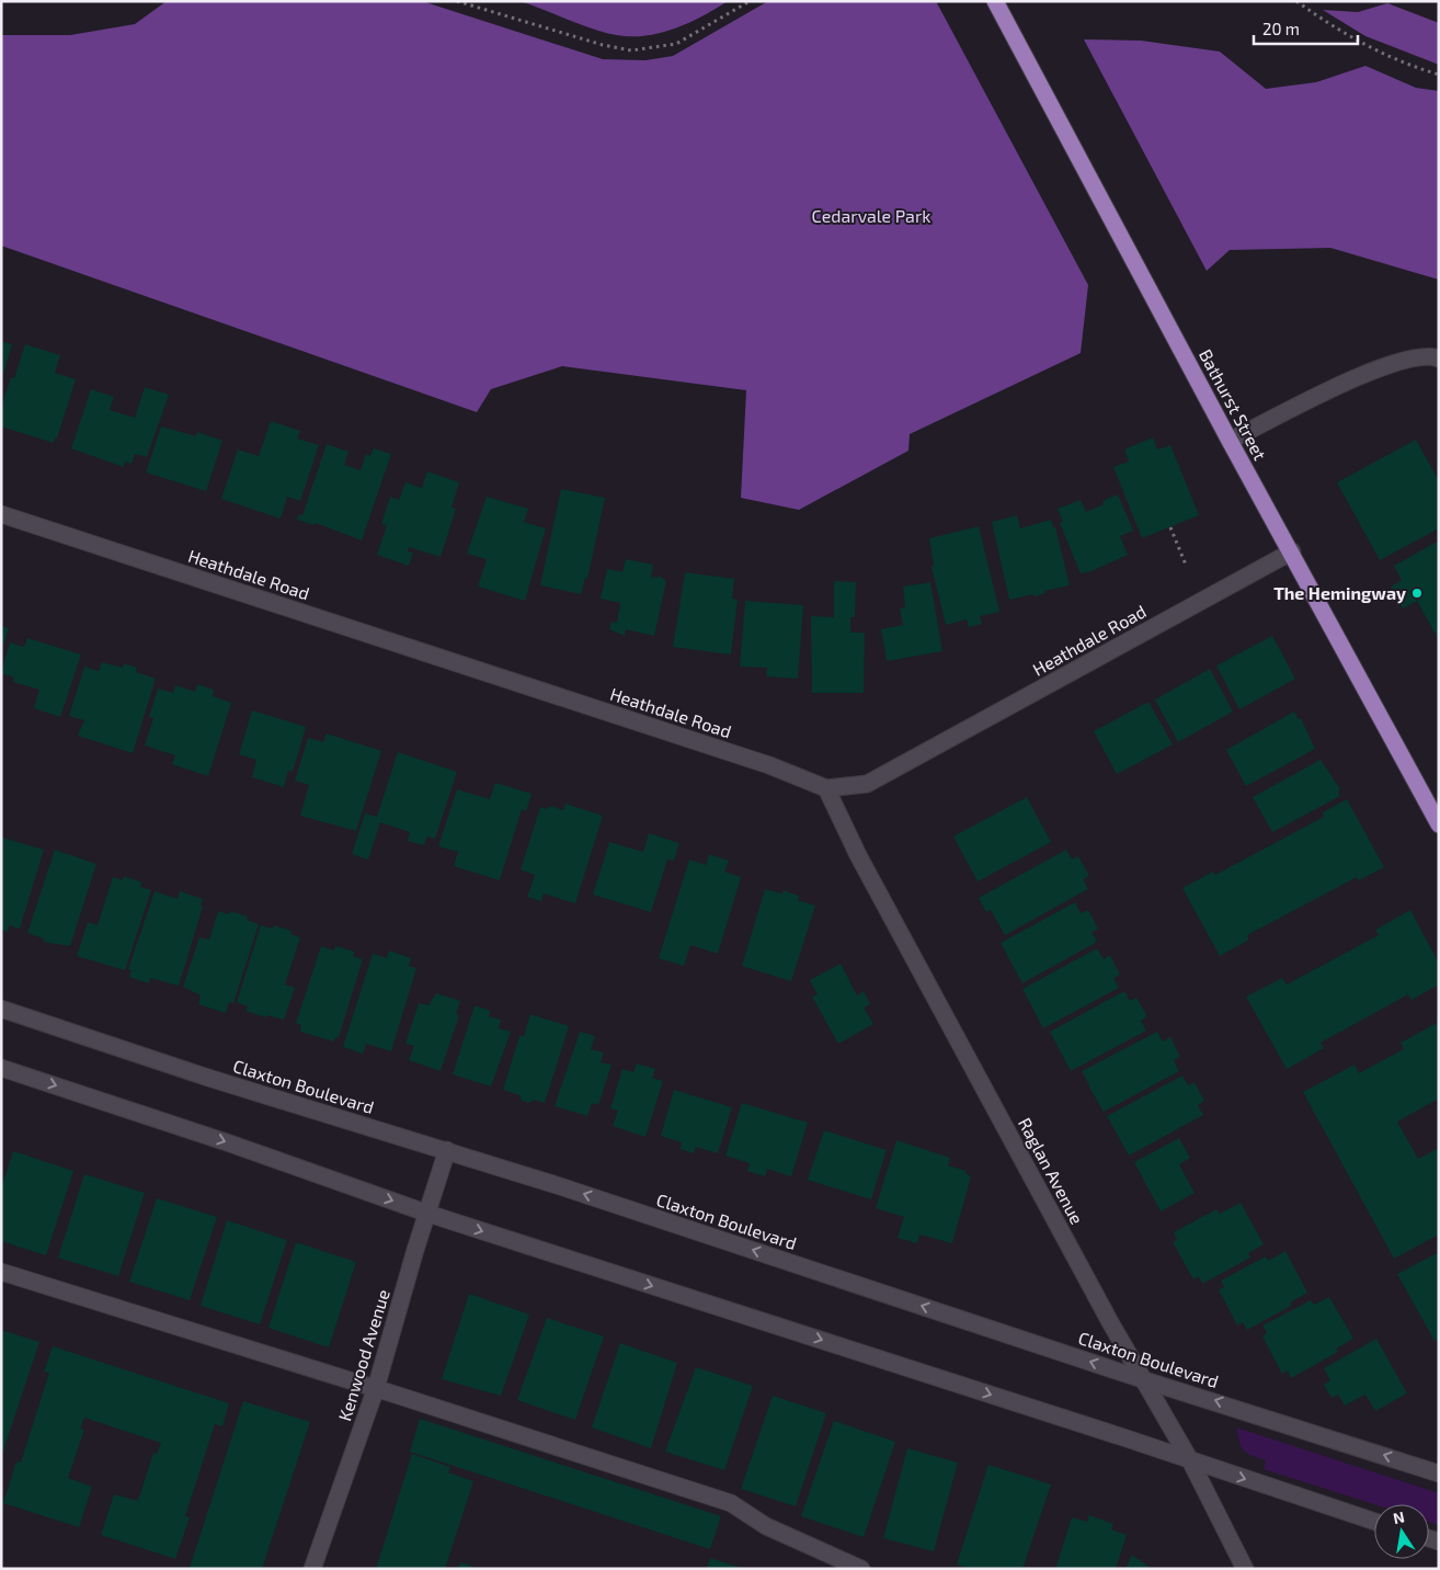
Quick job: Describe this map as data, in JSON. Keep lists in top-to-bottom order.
{
  "streets": {
    "main road": ["Bathurst Street"],
    "street": [
      "Heathdale Road",
      "Claxton Boulevard",
      "Raglan Avenue",
      "Kenwood Avenue"
    ]
  },
  "crossings": [
    ["Bathurst Street", "Heathdale Road"],
    ["Heathdale Road", "Raglan Avenue"],
    ["Claxton Boulevard", "Raglan Avenue"],
    ["Claxton Boulevard", "Kenwood Avenue"]
  ],
  "parks": ["Cedarvale Park"],
  "places": ["The Hemingway"],
  "scale_bar": "20 m",
  "north": "top"
}
